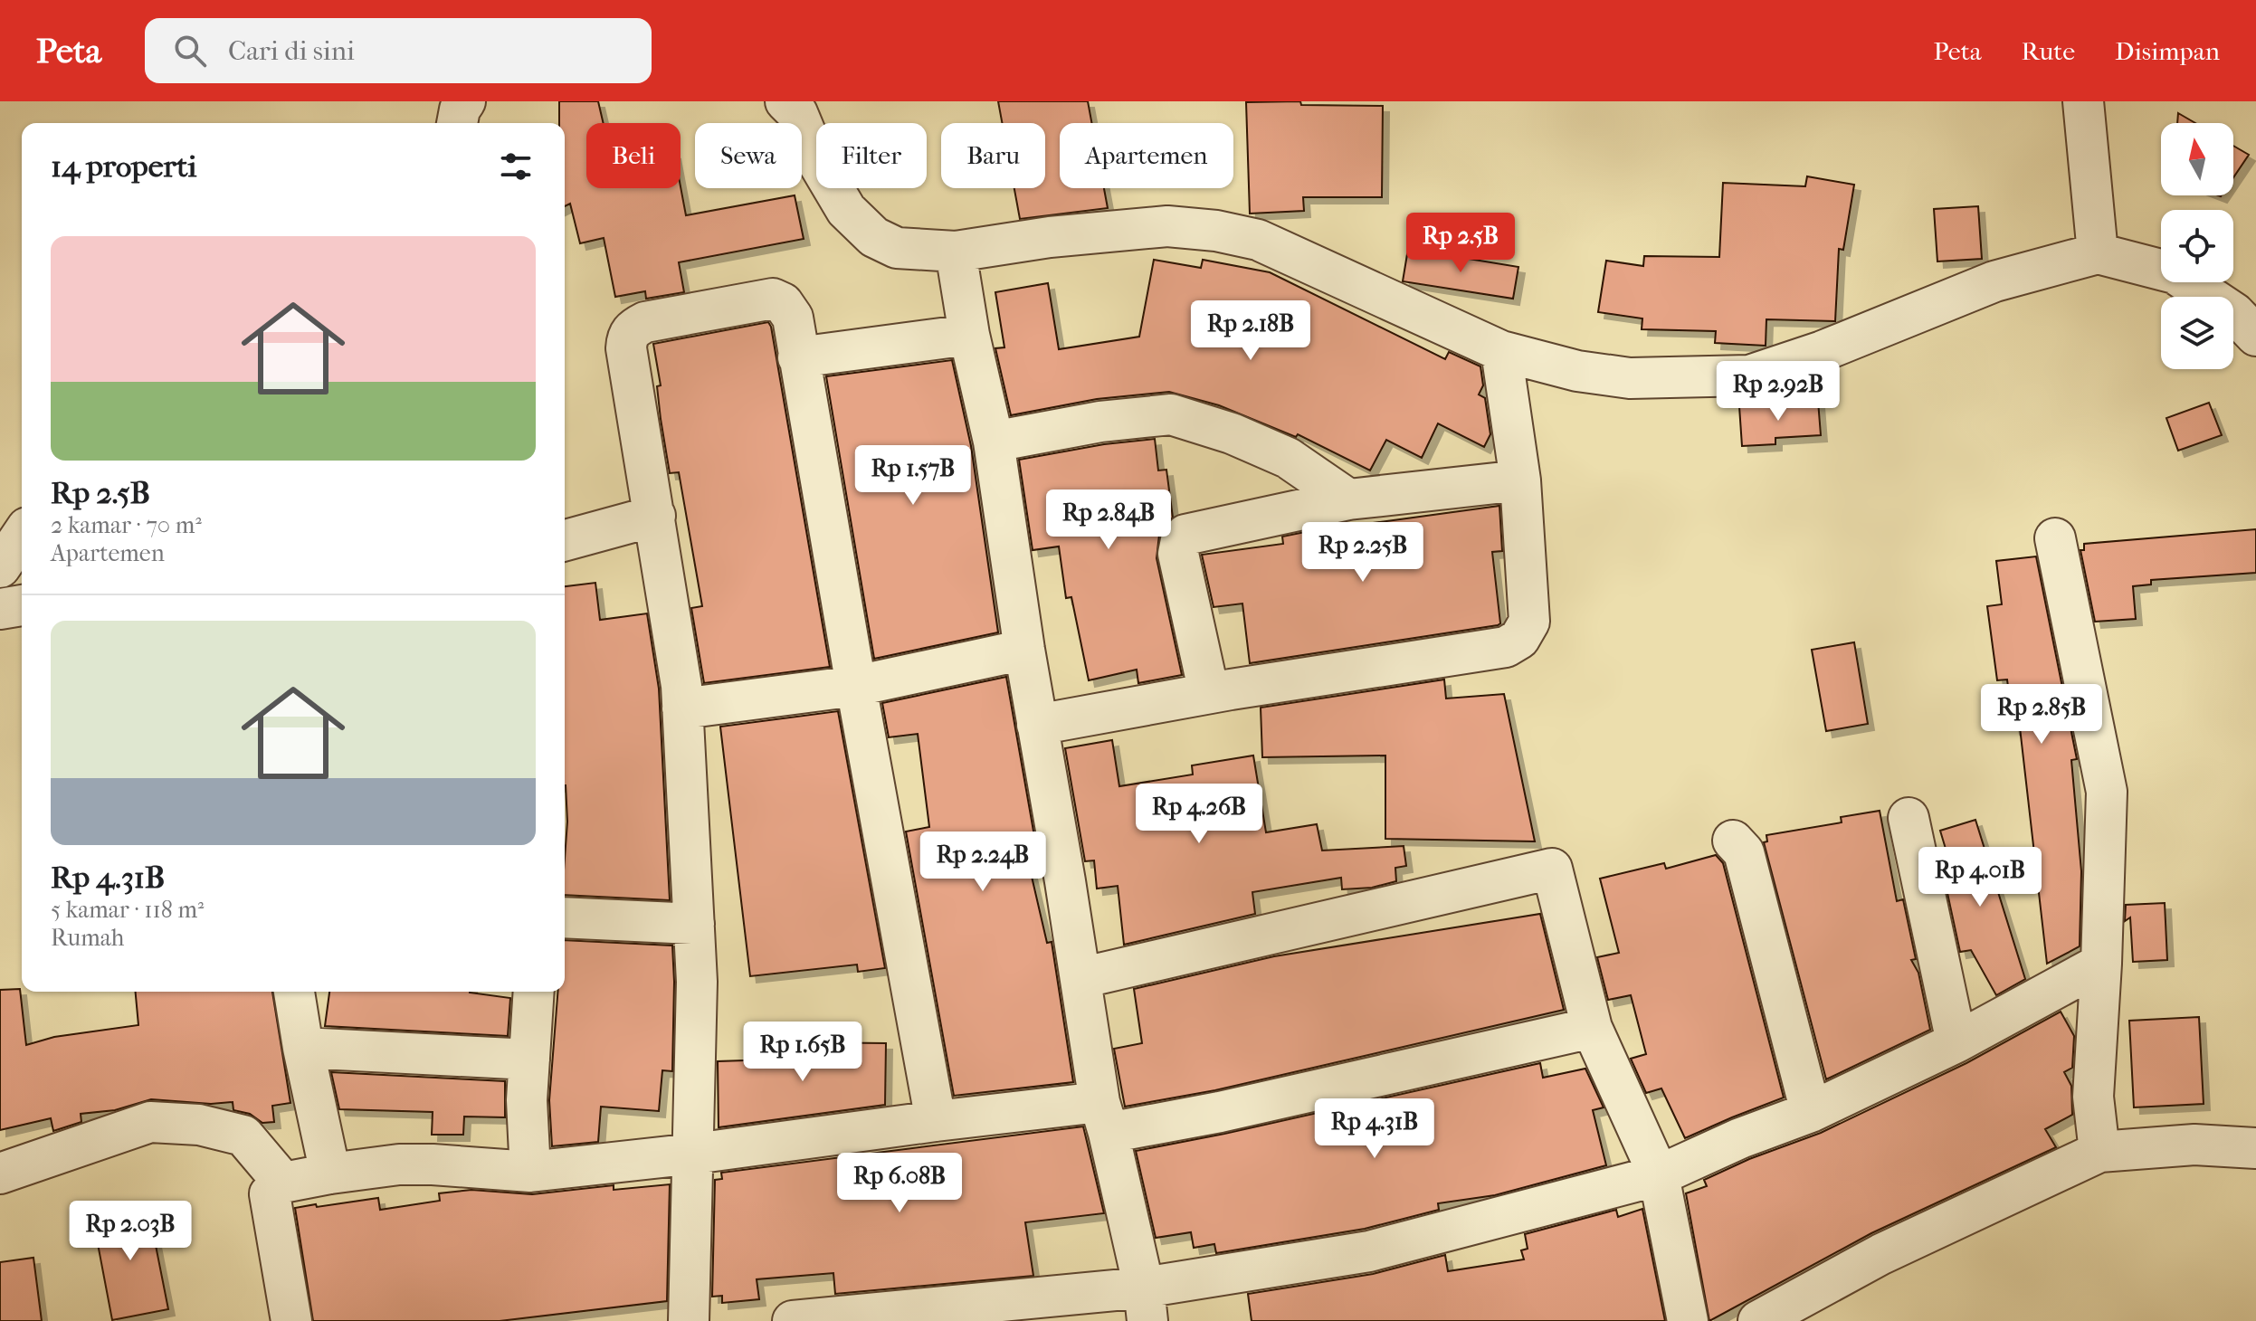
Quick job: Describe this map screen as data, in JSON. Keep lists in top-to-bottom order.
{
  "north": "top",
  "page": {
    "header": "Peta",
    "search": "Cari di sini",
    "nav": ["Peta", "Rute", "Disimpan"],
    "chip": [
      "Beli",
      "Sewa",
      "Filter",
      "Baru",
      "Apartemen"
    ],
    "heading": "14 properti",
    "list": [
      {
        "name": "Rp 2.5B",
        "note": "2 kamar · 70 m² · Apartemen"
      },
      {
        "name": "Rp 4.31B",
        "note": "5 kamar · 118 m² · Rumah"
      }
    ],
    "price": [
      "Rp 2.5B",
      "Rp 2.18B",
      "Rp 2.92B",
      "Rp 1.57B",
      "Rp 2.84B",
      "Rp 2.25B",
      "Rp 2.85B",
      "Rp 4.26B",
      "Rp 2.24B",
      "Rp 4.01B",
      "Rp 1.65B",
      "Rp 4.31B",
      "Rp 6.08B",
      "Rp 2.03B"
    ]
  }
}
